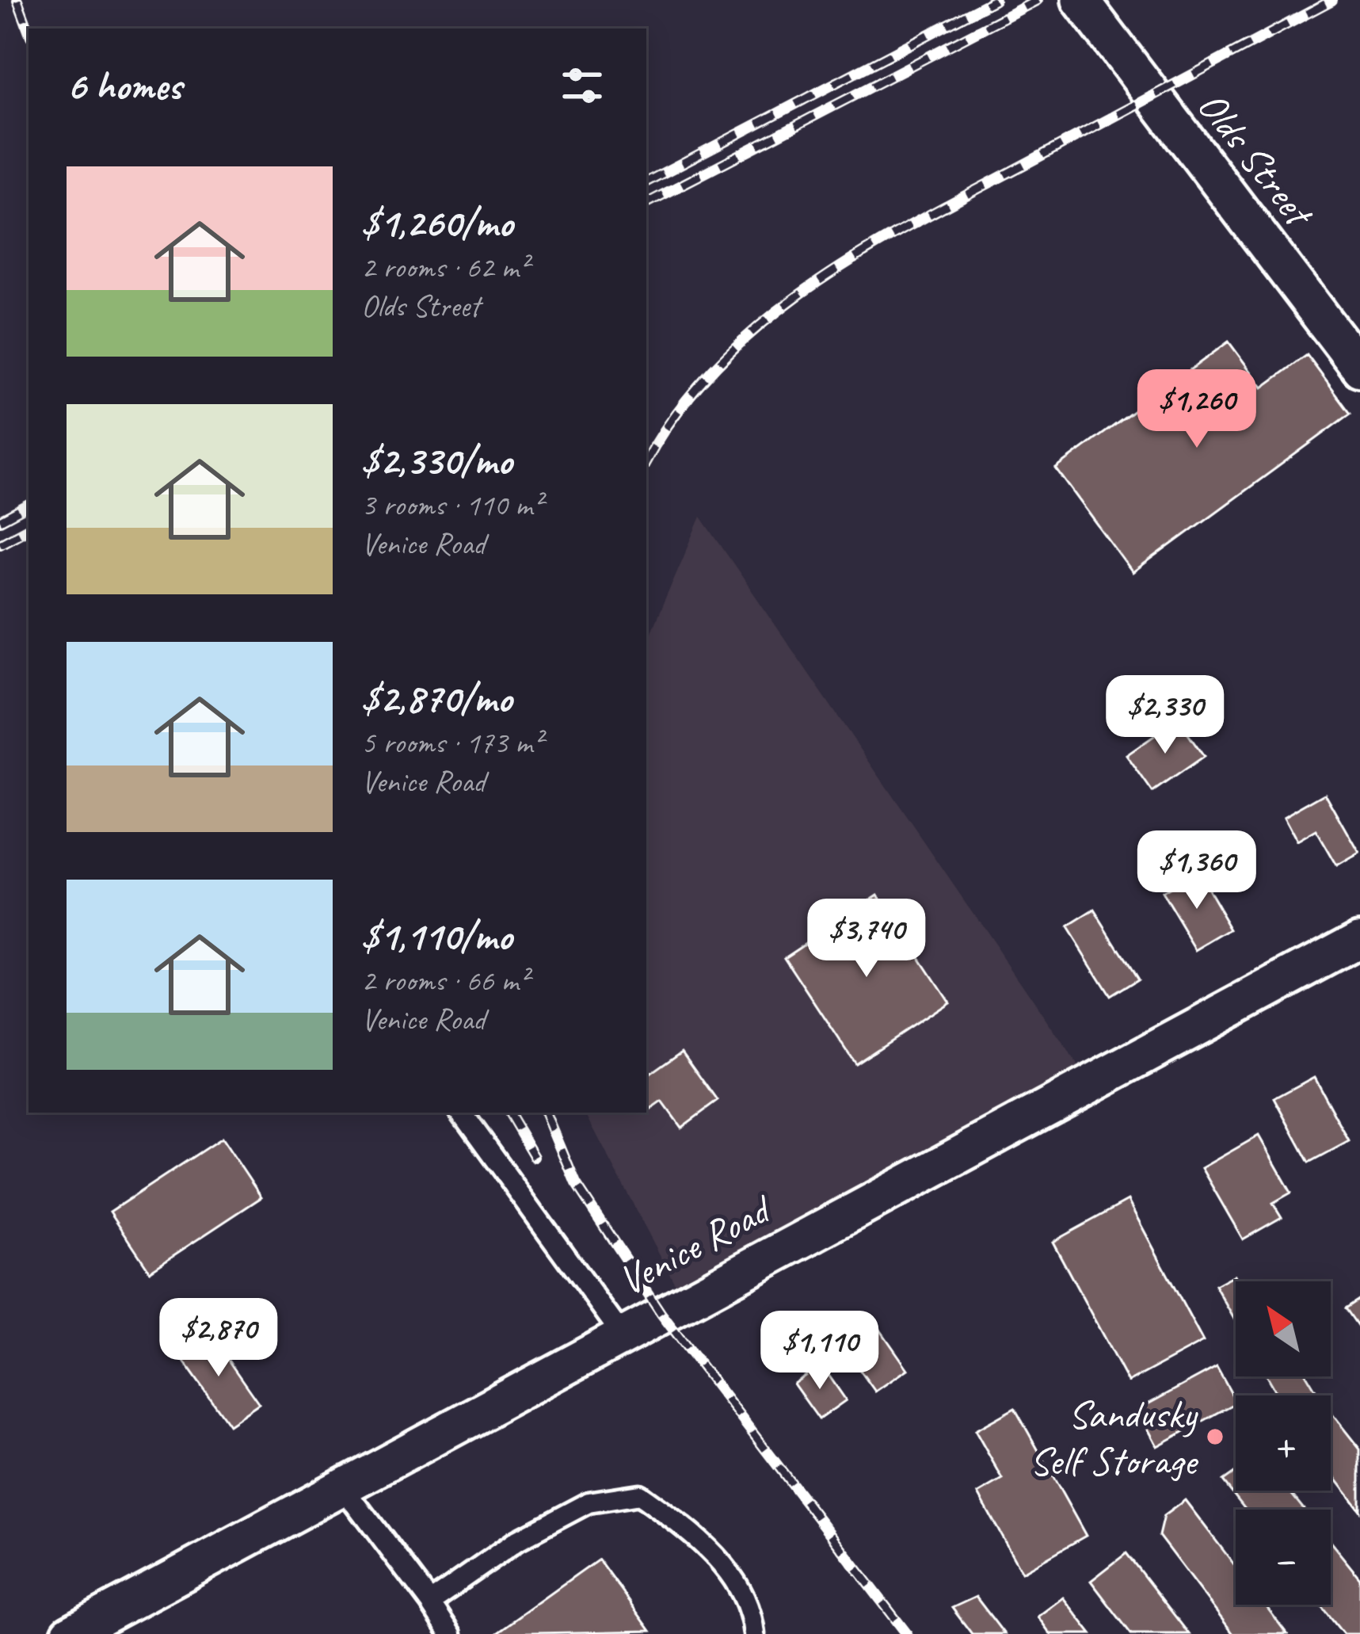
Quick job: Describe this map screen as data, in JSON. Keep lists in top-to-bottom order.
{
  "streets": {
    "street": ["Olds Street", "Venice Road"]
  },
  "places": ["Sandusky Self Storage"],
  "north": "top left",
  "page": {
    "heading": "6 homes",
    "list": [
      {
        "name": "$1,260/mo",
        "note": "2 rooms · 62 m² · Olds Street"
      },
      {
        "name": "$2,330/mo",
        "note": "3 rooms · 110 m² · Venice Road"
      },
      {
        "name": "$2,870/mo",
        "note": "5 rooms · 173 m² · Venice Road"
      },
      {
        "name": "$1,110/mo",
        "note": "2 rooms · 66 m² · Venice Road"
      }
    ],
    "price": [
      "$1,260",
      "$2,330",
      "$1,360",
      "$3,740",
      "$2,870",
      "$1,110"
    ],
    "map_buttons": ["+", "−"]
  }
}
